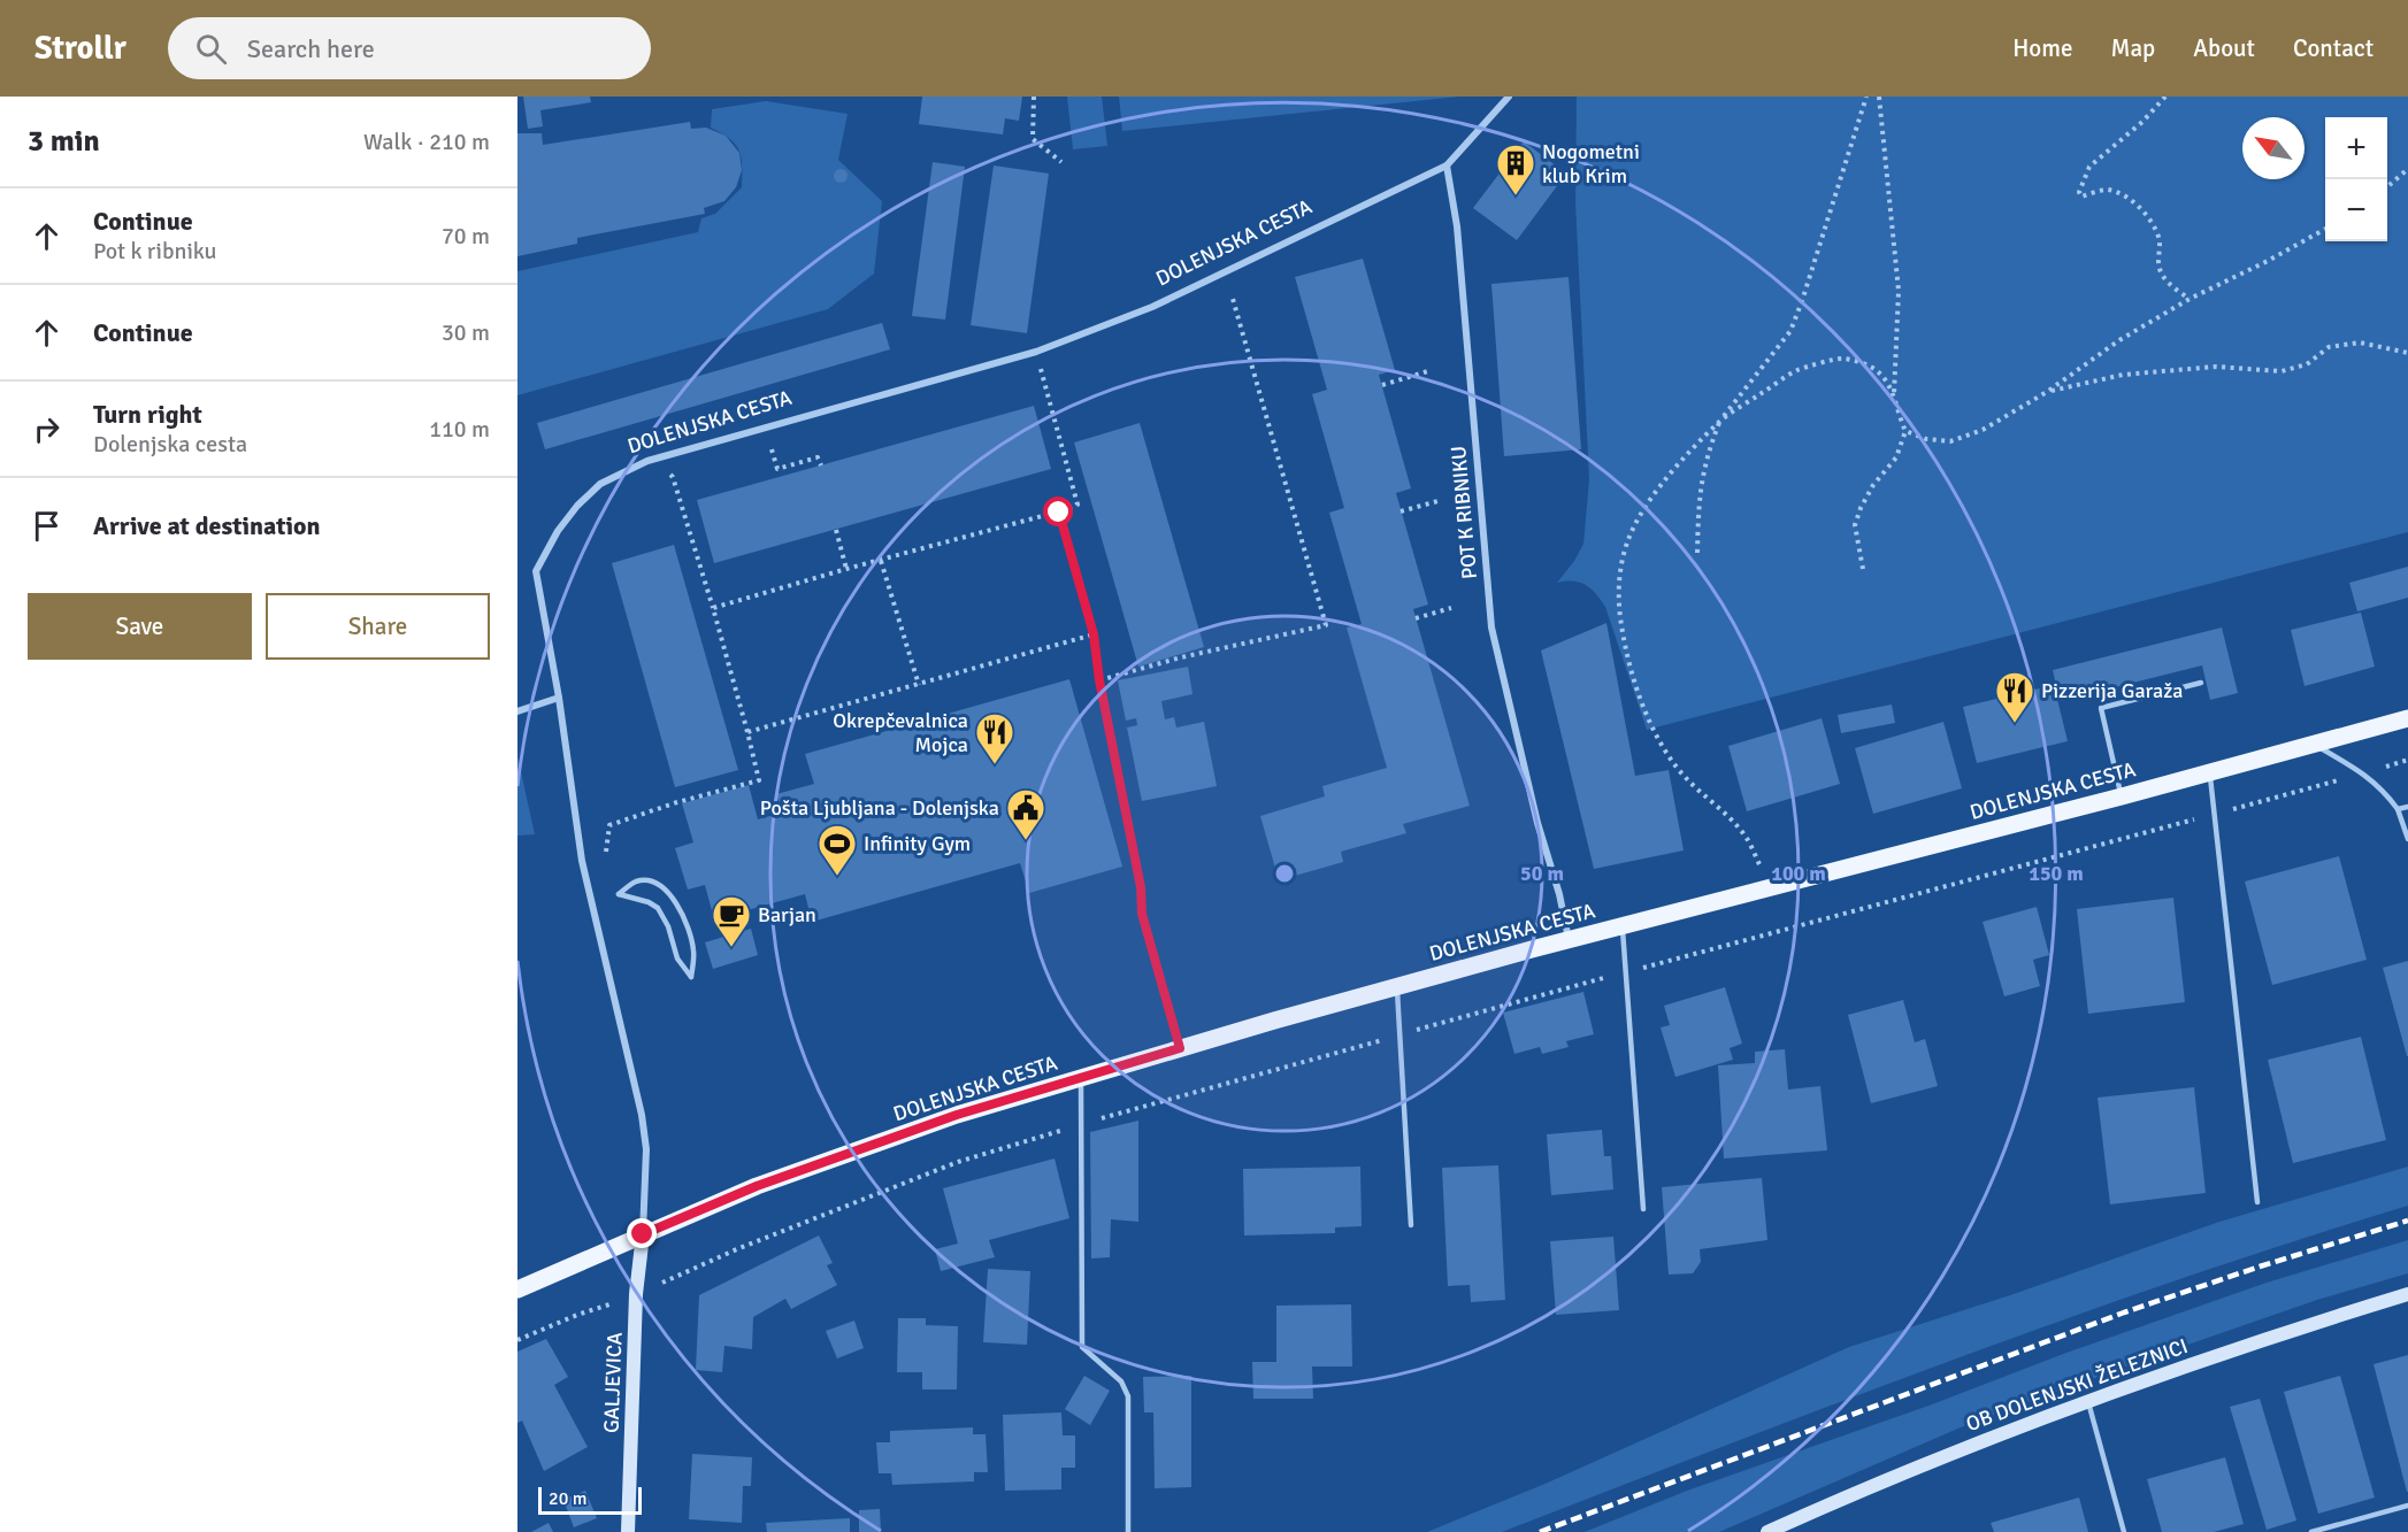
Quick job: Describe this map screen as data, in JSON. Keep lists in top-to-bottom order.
{
  "streets": {
    "main road": ["DOLENJSKA CESTA"],
    "street": ["POT K RIBNIKU", "GALJEVICA", "OB DOLENJSKI ŽELEZNICI"]
  },
  "crossings": [
    ["DOLENJSKA CESTA", "POT K RIBNIKU"],
    ["DOLENJSKA CESTA", "GALJEVICA"]
  ],
  "places": {
    "building": ["Nogometni klub Krim"],
    "restaurant": ["Pizzerija Garaža", "Okrepčevalnica Mojca"],
    "public building": ["Pošta Ljubljana - Dolenjska"],
    "sports": ["Infinity Gym"],
    "cafe": ["Barjan"]
  },
  "scale_bar": "20 m",
  "north": "top left",
  "page": {
    "header": "Strollr",
    "search": "Search here",
    "nav": [
      "Home",
      "Map",
      "About",
      "Contact"
    ],
    "heading": ["3 min", "Walk · 210 m"],
    "map_buttons": ["+", "−"],
    "list": [
      ["Continue", "Pot k ribniku", "70 m"],
      ["Continue", "30 m"],
      ["Turn right", "Dolenjska cesta", "110 m"],
      "Arrive at destination"
    ],
    "buttons": ["Save", "Share"],
    "scale": "20 m"
  },
  "rings": ["50 m", "100 m", "150 m"]
}
